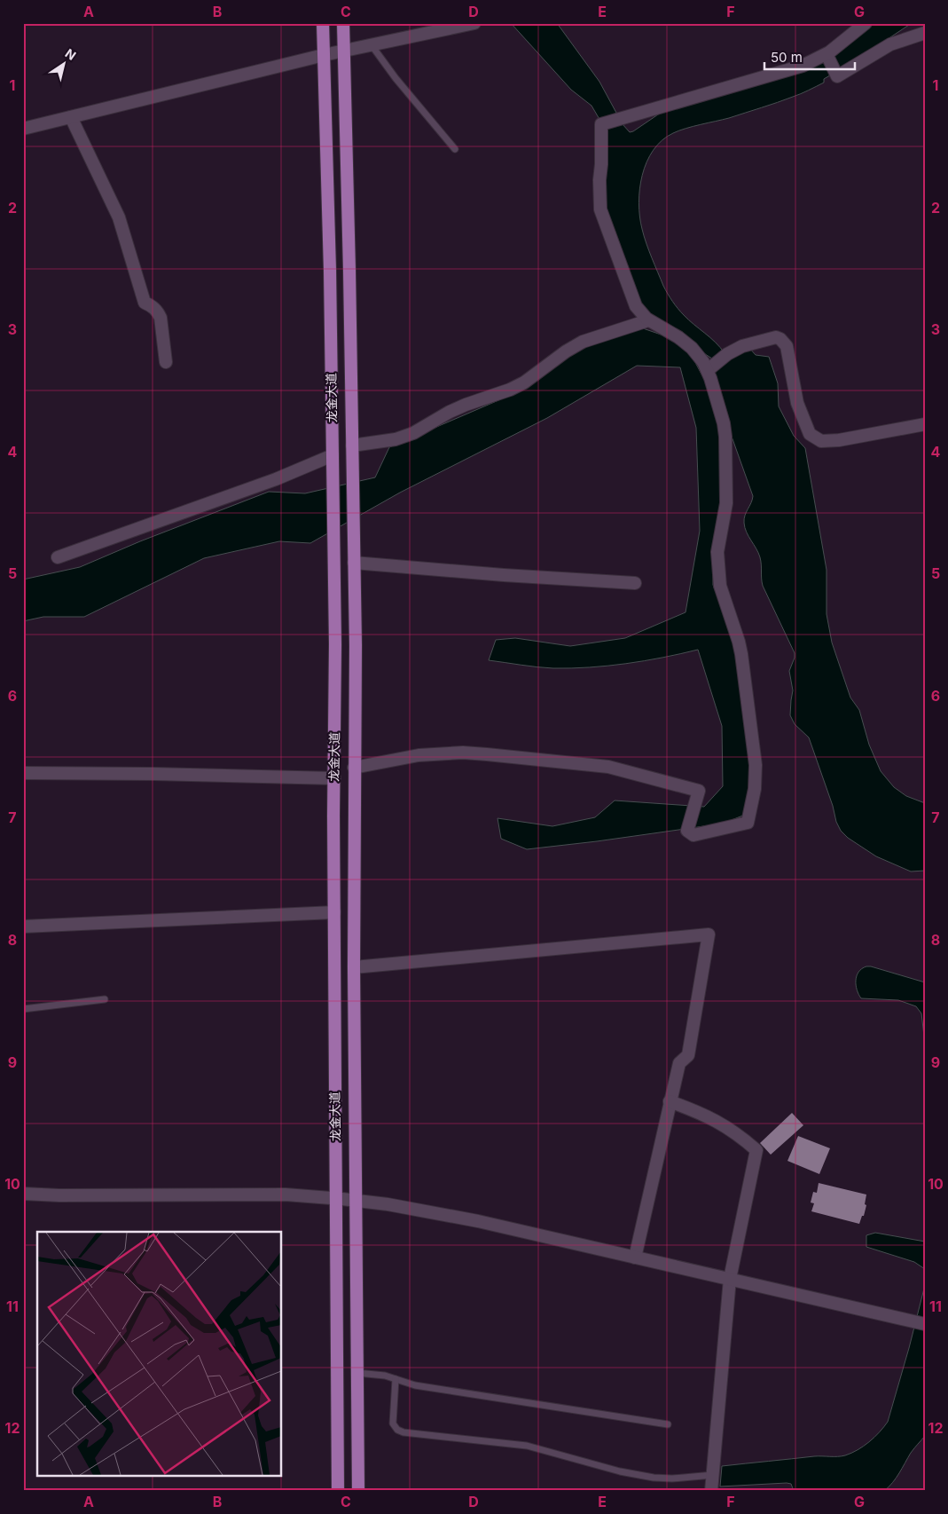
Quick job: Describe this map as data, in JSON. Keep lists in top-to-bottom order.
{
  "streets": {
    "main road": ["龙金大道"]
  },
  "scale_bar": "50 m",
  "north": "top right",
  "grid": {
    "columns": [
      "A",
      "B",
      "C",
      "D",
      "E",
      "F",
      "G"
    ],
    "rows": [
      "1",
      "2",
      "3",
      "4",
      "5",
      "6",
      "7",
      "8",
      "9",
      "10",
      "11",
      "12"
    ]
  }
}
